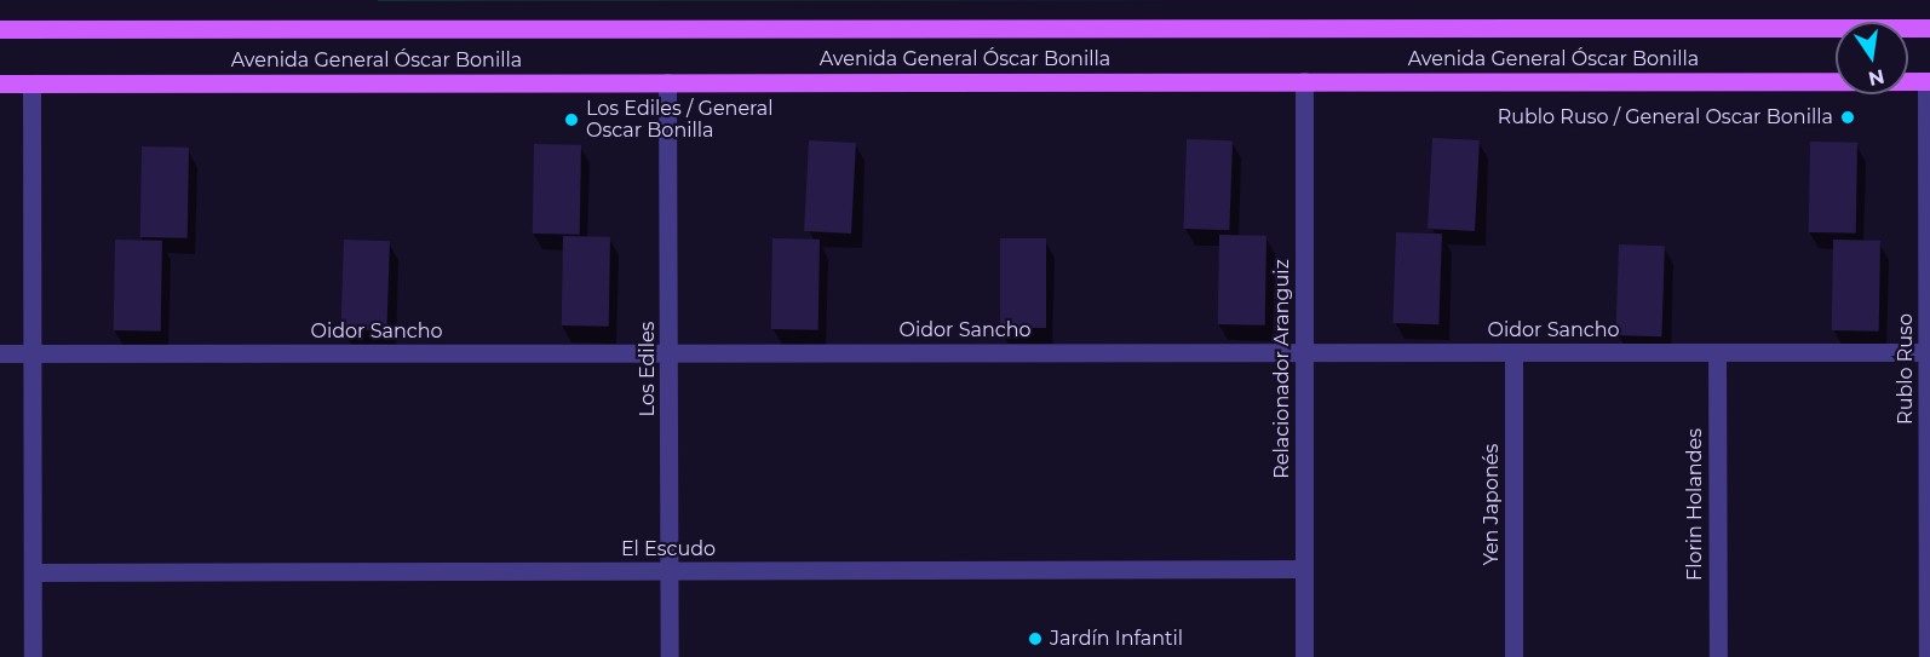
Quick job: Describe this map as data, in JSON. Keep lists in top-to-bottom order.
{
  "streets": {
    "main road": ["Avenida General Óscar Bonilla"],
    "street": [
      "Oidor Sancho",
      "Los Ediles",
      "Relacionador Aranguiz",
      "Rublo Ruso",
      "Yen Japonés",
      "Florin Holandes",
      "El Escudo"
    ]
  },
  "crossings": [
    ["Avenida General Óscar Bonilla", "Los Ediles"],
    ["Avenida General Óscar Bonilla", "Relacionador Aranguiz"],
    ["Avenida General Óscar Bonilla", "Rublo Ruso"],
    ["Oidor Sancho", "Los Ediles"],
    ["Oidor Sancho", "Relacionador Aranguiz"],
    ["Oidor Sancho", "Rublo Ruso"],
    ["Oidor Sancho", "Yen Japonés"],
    ["Oidor Sancho", "Florin Holandes"],
    ["Los Ediles", "El Escudo"],
    ["Relacionador Aranguiz", "El Escudo"]
  ],
  "places": ["Rublo Ruso / General Oscar Bonilla", "Los Ediles / General Oscar Bonilla", "Jardín Infantil"],
  "north": "bottom"
}
